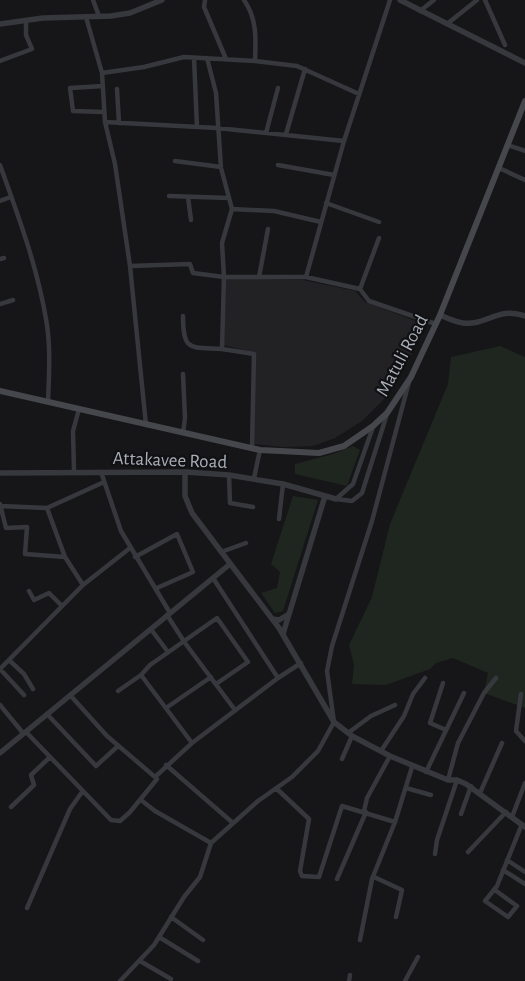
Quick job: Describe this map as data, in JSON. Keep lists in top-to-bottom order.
{
  "streets": {
    "main road": ["Matuli Road"],
    "street": ["Attakavee Road"]
  }
}
